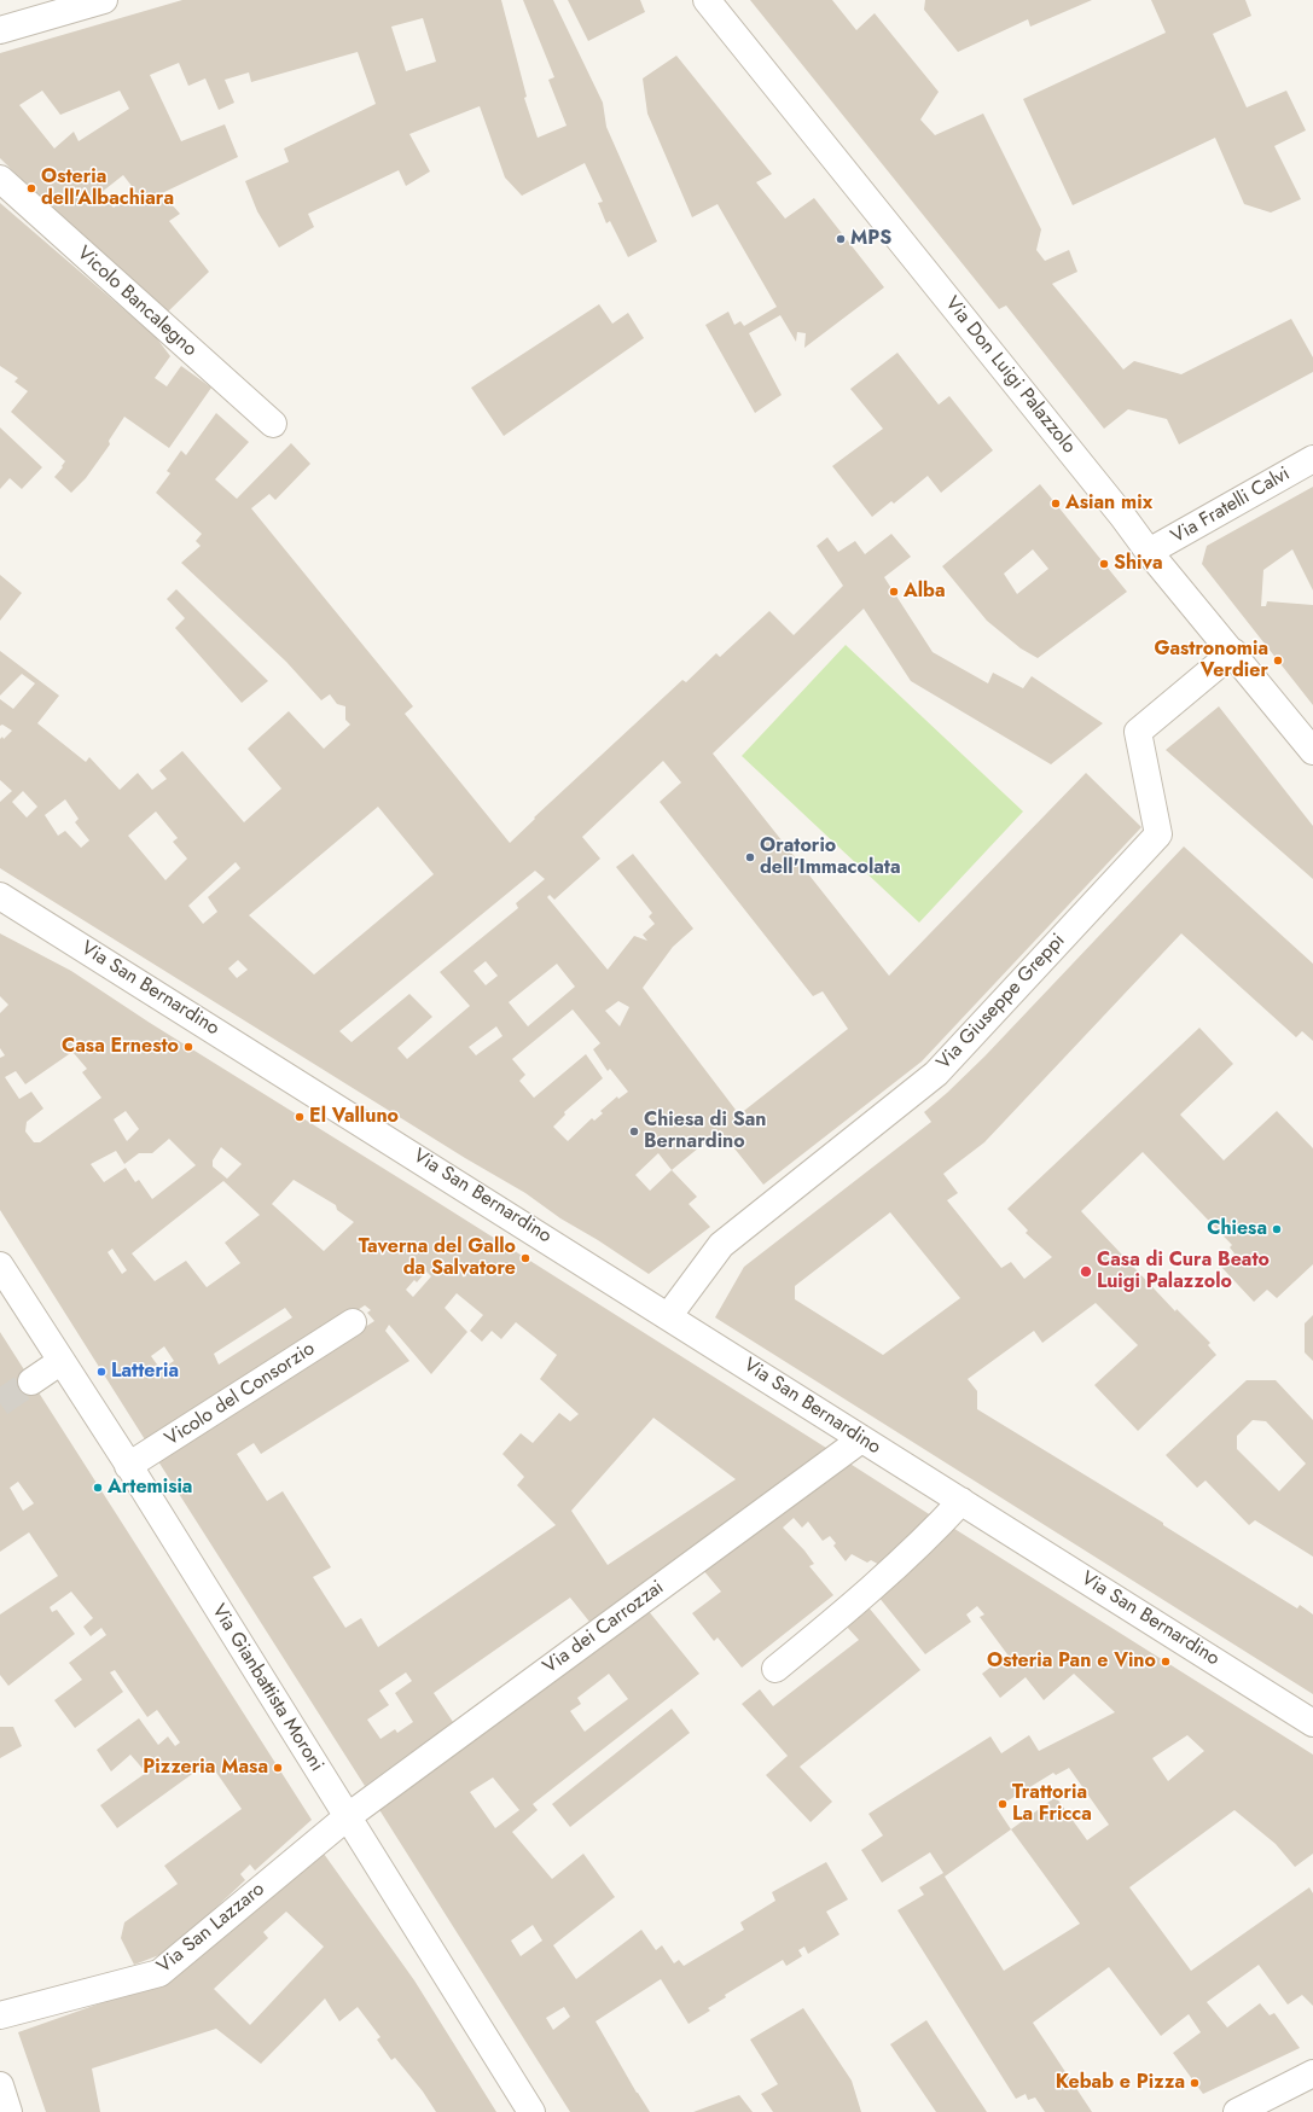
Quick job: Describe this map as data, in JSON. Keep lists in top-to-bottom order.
{
  "streets": {
    "street": [
      "Vicolo Bancalegno",
      "Via Don Luigi Palazzolo",
      "Via Fratelli Calvi",
      "Via San Bernardino",
      "Via Giuseppe Greppi",
      "Vicolo del Consorzio",
      "Via dei Carrozzai",
      "Via Gianbattista Moroni",
      "Via San Lazzaro"
    ]
  },
  "crossings": [
    ["Via Don Luigi Palazzolo", "Via Fratelli Calvi"],
    ["Via Don Luigi Palazzolo", "Via Giuseppe Greppi"],
    ["Via San Bernardino", "Via Giuseppe Greppi"],
    ["Via San Bernardino", "Via dei Carrozzai"],
    ["Vicolo del Consorzio", "Via Gianbattista Moroni"],
    ["Via dei Carrozzai", "Via Gianbattista Moroni"],
    ["Via dei Carrozzai", "Via San Lazzaro"],
    ["Via Gianbattista Moroni", "Via San Lazzaro"]
  ],
  "places": [
    "Osteria dell'Albachiara",
    "MPS",
    "Asian mix",
    "Shiva",
    "Alba",
    "Gastronomia Verdier",
    "Oratorio dell'Immacolata",
    "Casa Ernesto",
    "El Valluno",
    "Chiesa di San Bernardino",
    "Chiesa",
    "Taverna del Gallo da Salvatore",
    "Casa di Cura Beato Luigi Palazzolo",
    "Latteria",
    "Artemisia",
    "Osteria Pan e Vino",
    "Pizzeria Masa",
    "Trattoria La Fricca",
    "Kebab e Pizza"
  ]
}
